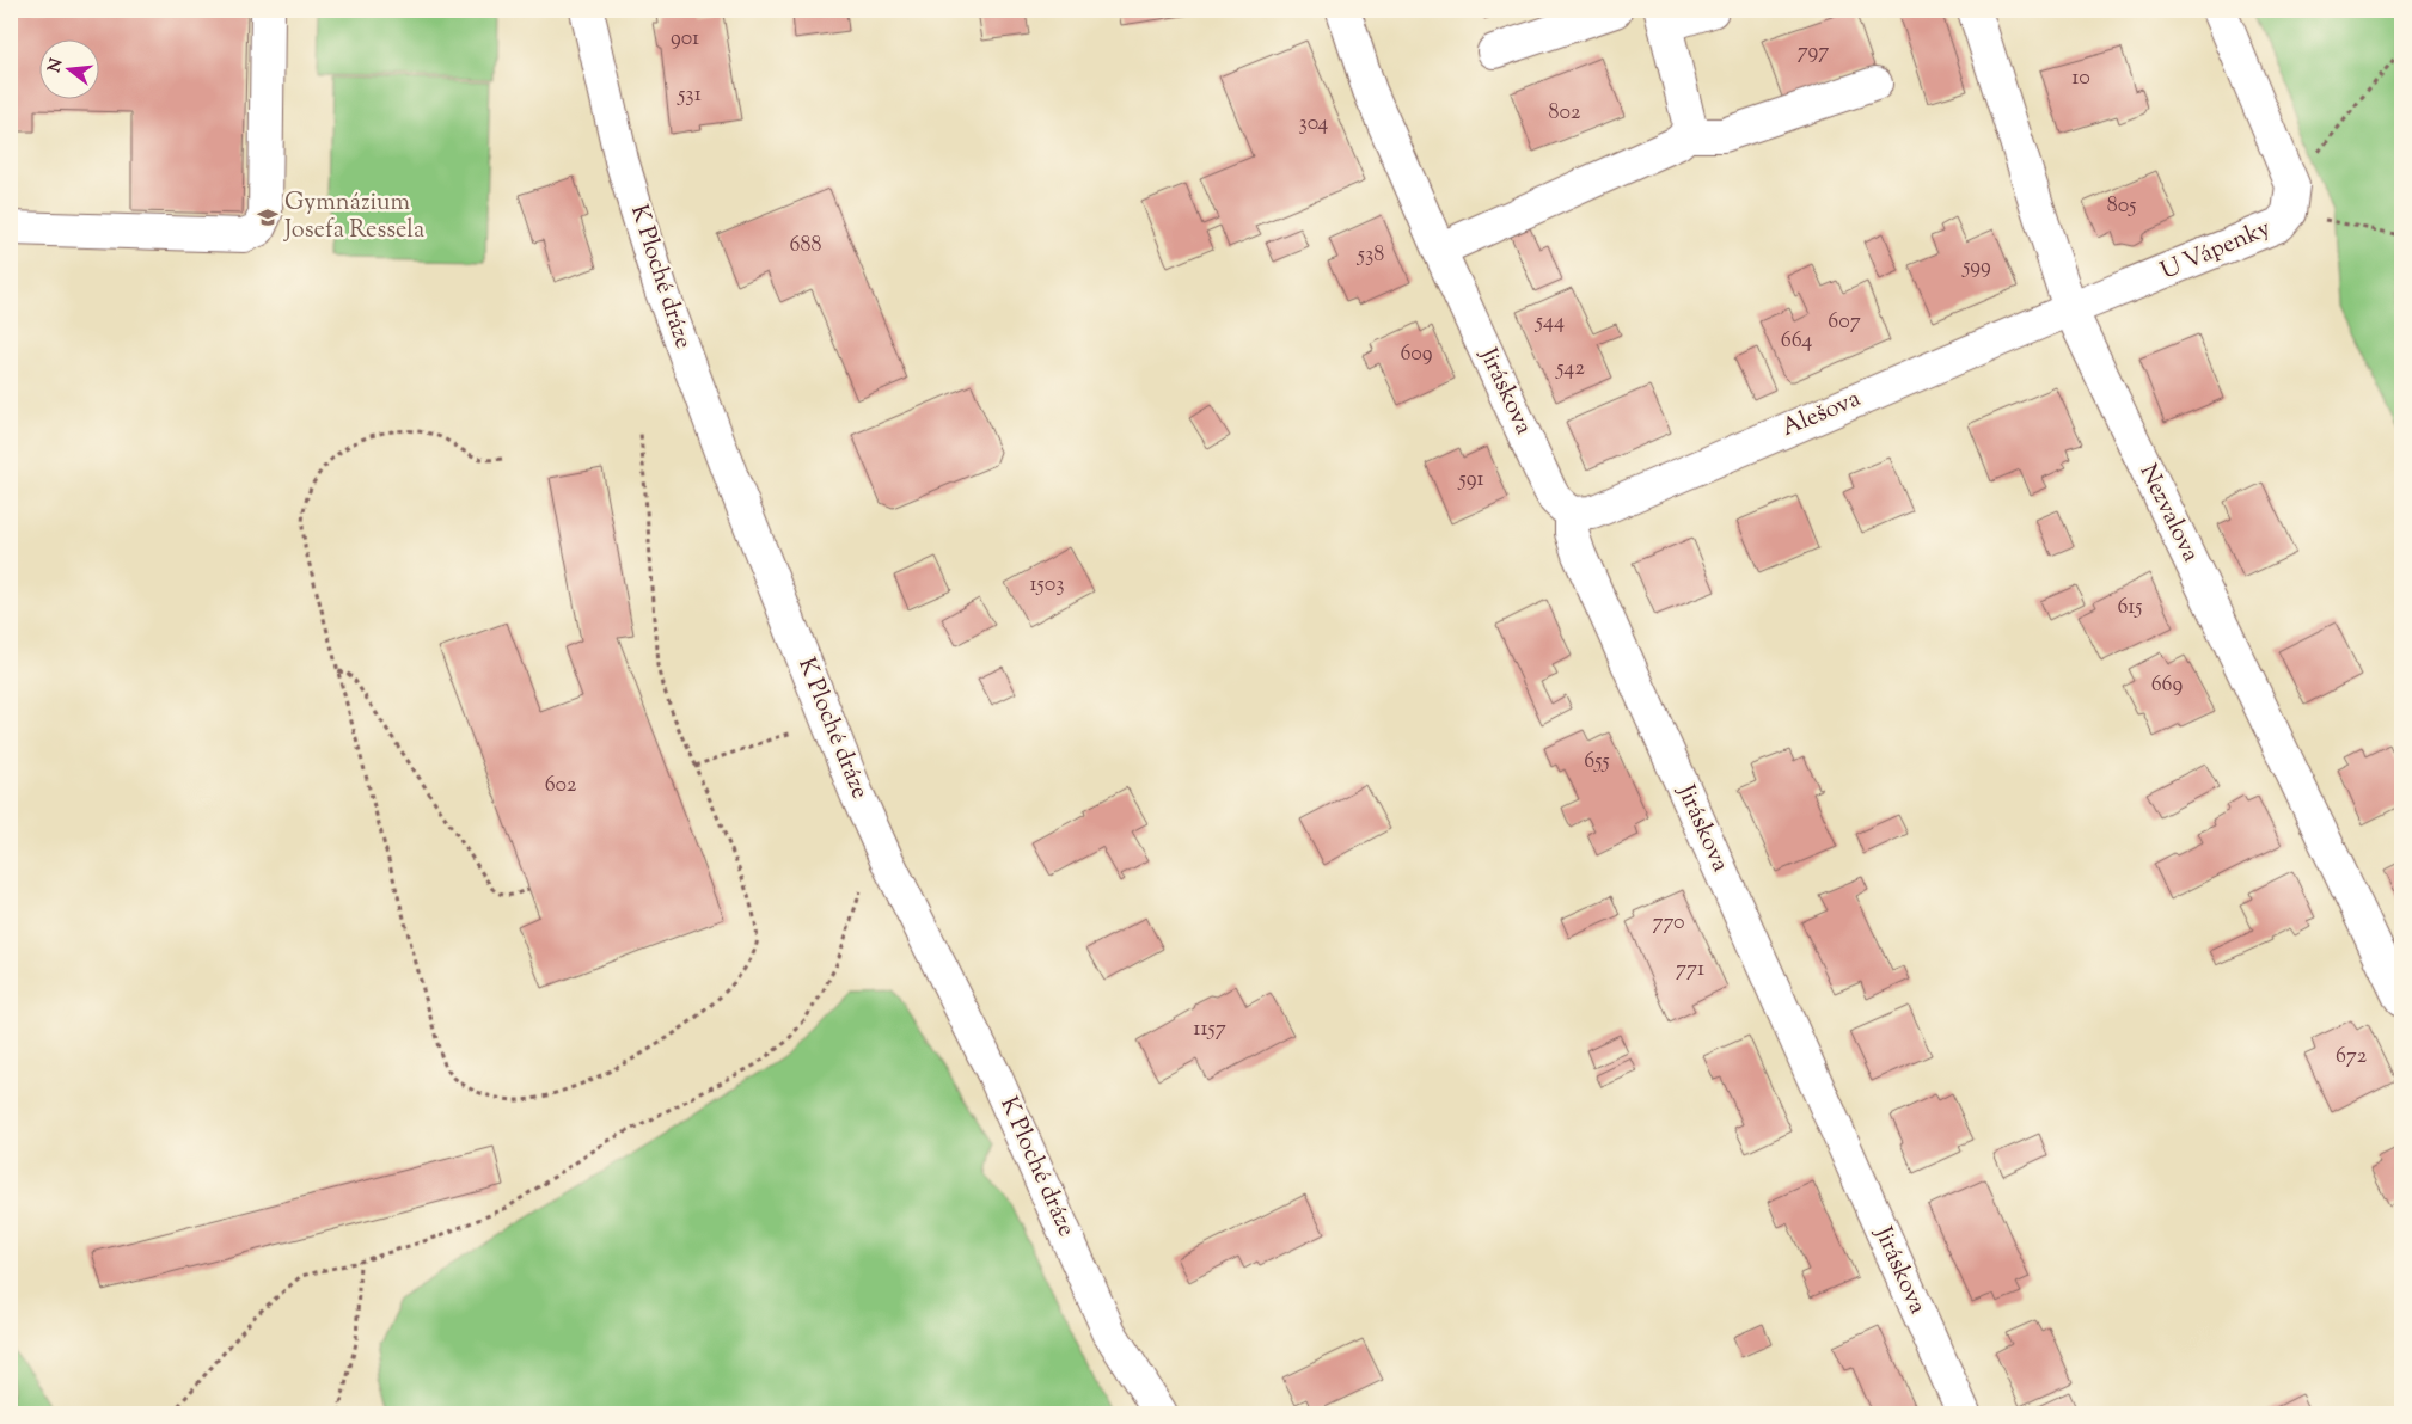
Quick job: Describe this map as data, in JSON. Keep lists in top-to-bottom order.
{
  "streets": {
    "street": [
      "U Vápenky",
      "K Ploché dráze",
      "Jiráskova",
      "Alešova",
      "Nezvalova"
    ]
  },
  "crossings": [
    ["U Vápenky", "Alešova"],
    ["U Vápenky", "Nezvalova"],
    ["Jiráskova", "Alešova"],
    ["Alešova", "Nezvalova"]
  ],
  "places": {
    "school or university": ["Gymnázium Josefa Ressela"]
  },
  "house_numbers": [
    "901",
    "797",
    "10",
    "531",
    "802",
    "304",
    "805",
    "688",
    "538",
    "599",
    "544",
    "607",
    "664",
    "609",
    "542",
    "591",
    "1503",
    "615",
    "669",
    "655",
    "602",
    "770",
    "771",
    "1157",
    "672"
  ],
  "north": "left"
}
